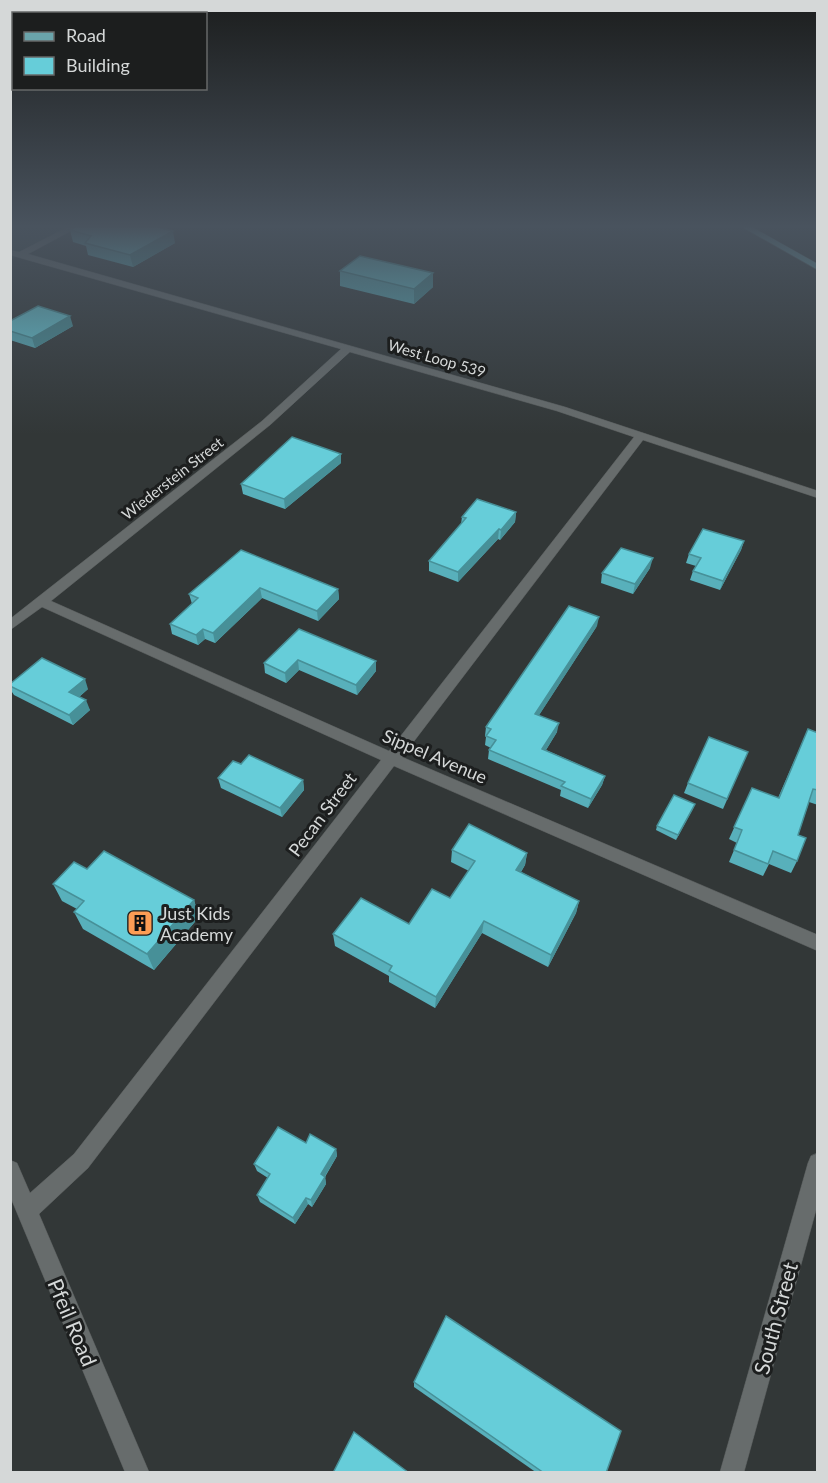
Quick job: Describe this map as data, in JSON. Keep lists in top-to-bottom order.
{
  "streets": {
    "street": [
      "West Loop 539",
      "Wiederstein Street",
      "Sippel Avenue",
      "Pecan Street",
      "South Street",
      "Pfeil Road"
    ]
  },
  "crossings": [
    ["West Loop 539", "Wiederstein Street"],
    ["West Loop 539", "Pecan Street"],
    ["Wiederstein Street", "Sippel Avenue"],
    ["Sippel Avenue", "Pecan Street"],
    ["Pecan Street", "Pfeil Road"]
  ],
  "places": {
    "building": ["Just Kids Academy"]
  },
  "legend": ["Road", "Building"]
}
